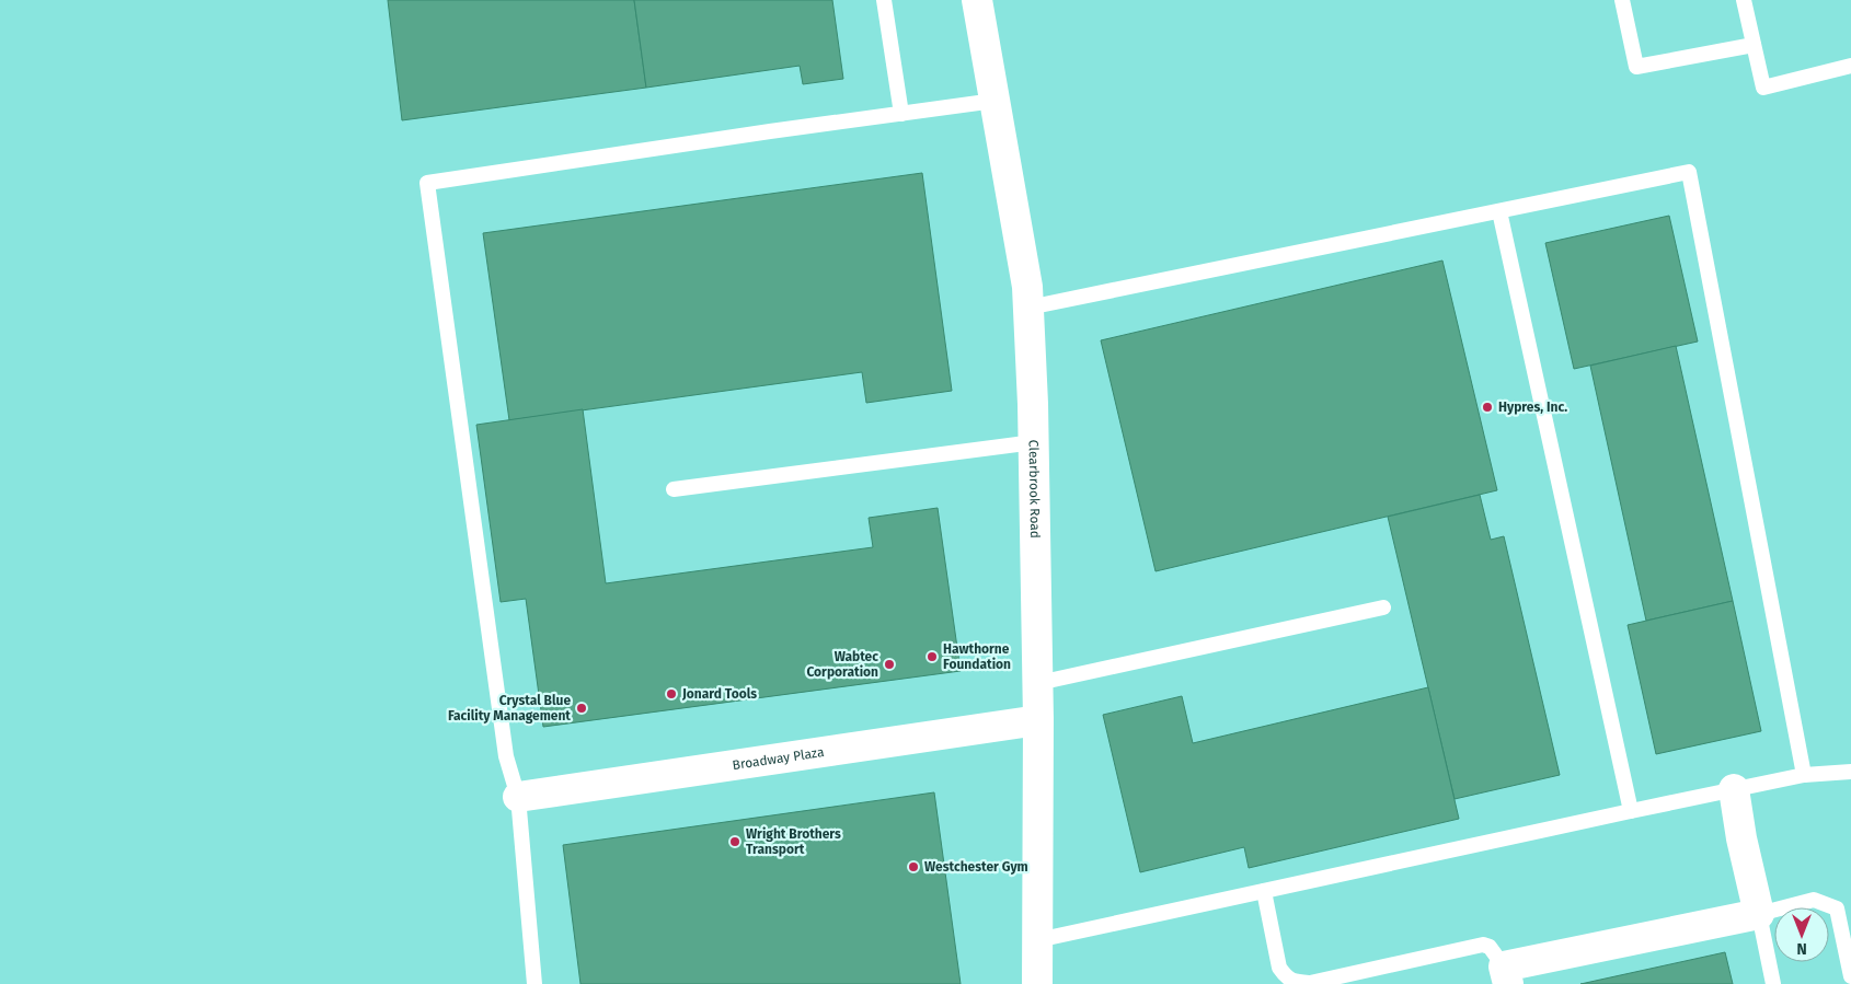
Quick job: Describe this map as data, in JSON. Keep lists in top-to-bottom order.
{
  "streets": {
    "street": ["Clearbrook Road", "Broadway Plaza"]
  },
  "crossings": [
    ["Clearbrook Road", "Broadway Plaza"]
  ],
  "places": [
    "Hypres, Inc.",
    "Hawthorne Foundation",
    "Wabtec Corporation",
    "Jonard Tools",
    "Crystal Blue Facility Management",
    "Wright Brothers Transport",
    "Westchester Gym"
  ],
  "north": "bottom"
}
